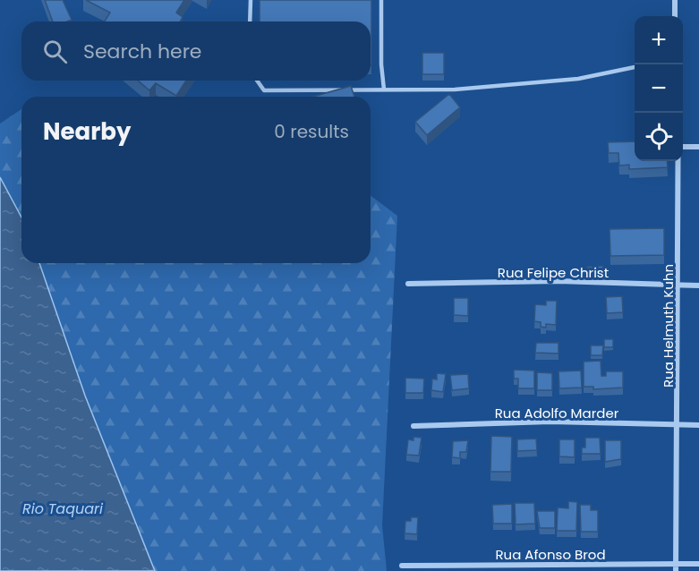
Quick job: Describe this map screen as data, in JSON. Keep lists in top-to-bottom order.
{
  "streets": {
    "street": [
      "Rua Felipe Christ",
      "Rua Helmuth Kuhn",
      "Rua Adolfo Marder",
      "Rua Afonso Brod"
    ]
  },
  "crossings": [
    ["Rua Felipe Christ", "Rua Helmuth Kuhn"],
    ["Rua Helmuth Kuhn", "Rua Adolfo Marder"],
    ["Rua Helmuth Kuhn", "Rua Afonso Brod"]
  ],
  "water": ["Rio Taquari"],
  "page": {
    "map_buttons": ["+", "−"],
    "search": "Search here",
    "heading": ["Nearby", "0 results"]
  }
}
